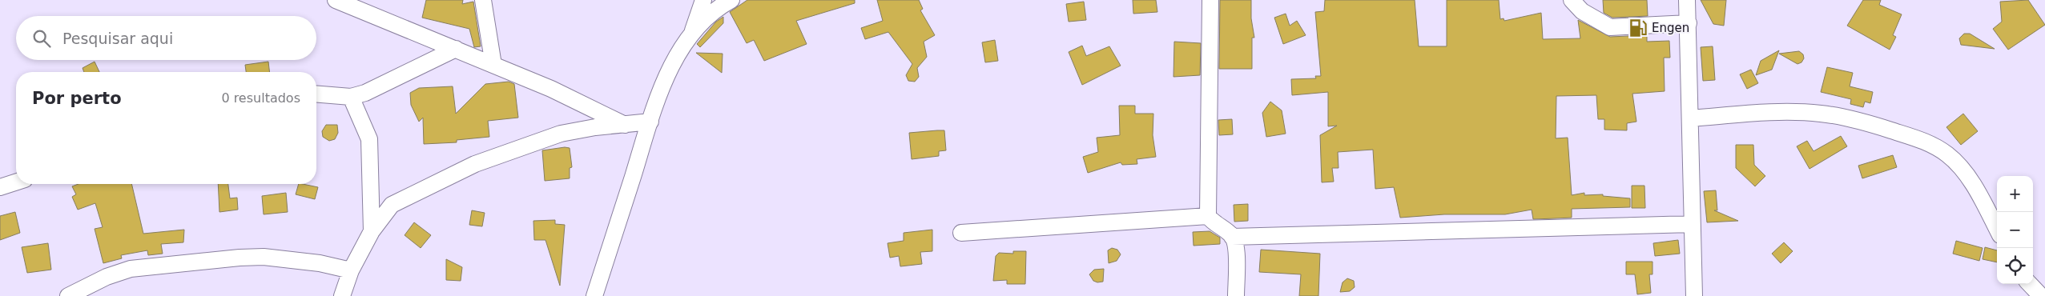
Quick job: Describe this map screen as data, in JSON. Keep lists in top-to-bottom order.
{
  "places": {
    "fuel station": ["Engen"]
  },
  "page": {
    "search": "Pesquisar aqui",
    "heading": ["Por perto", "0 resultados"],
    "map_buttons": ["+", "−"]
  }
}
